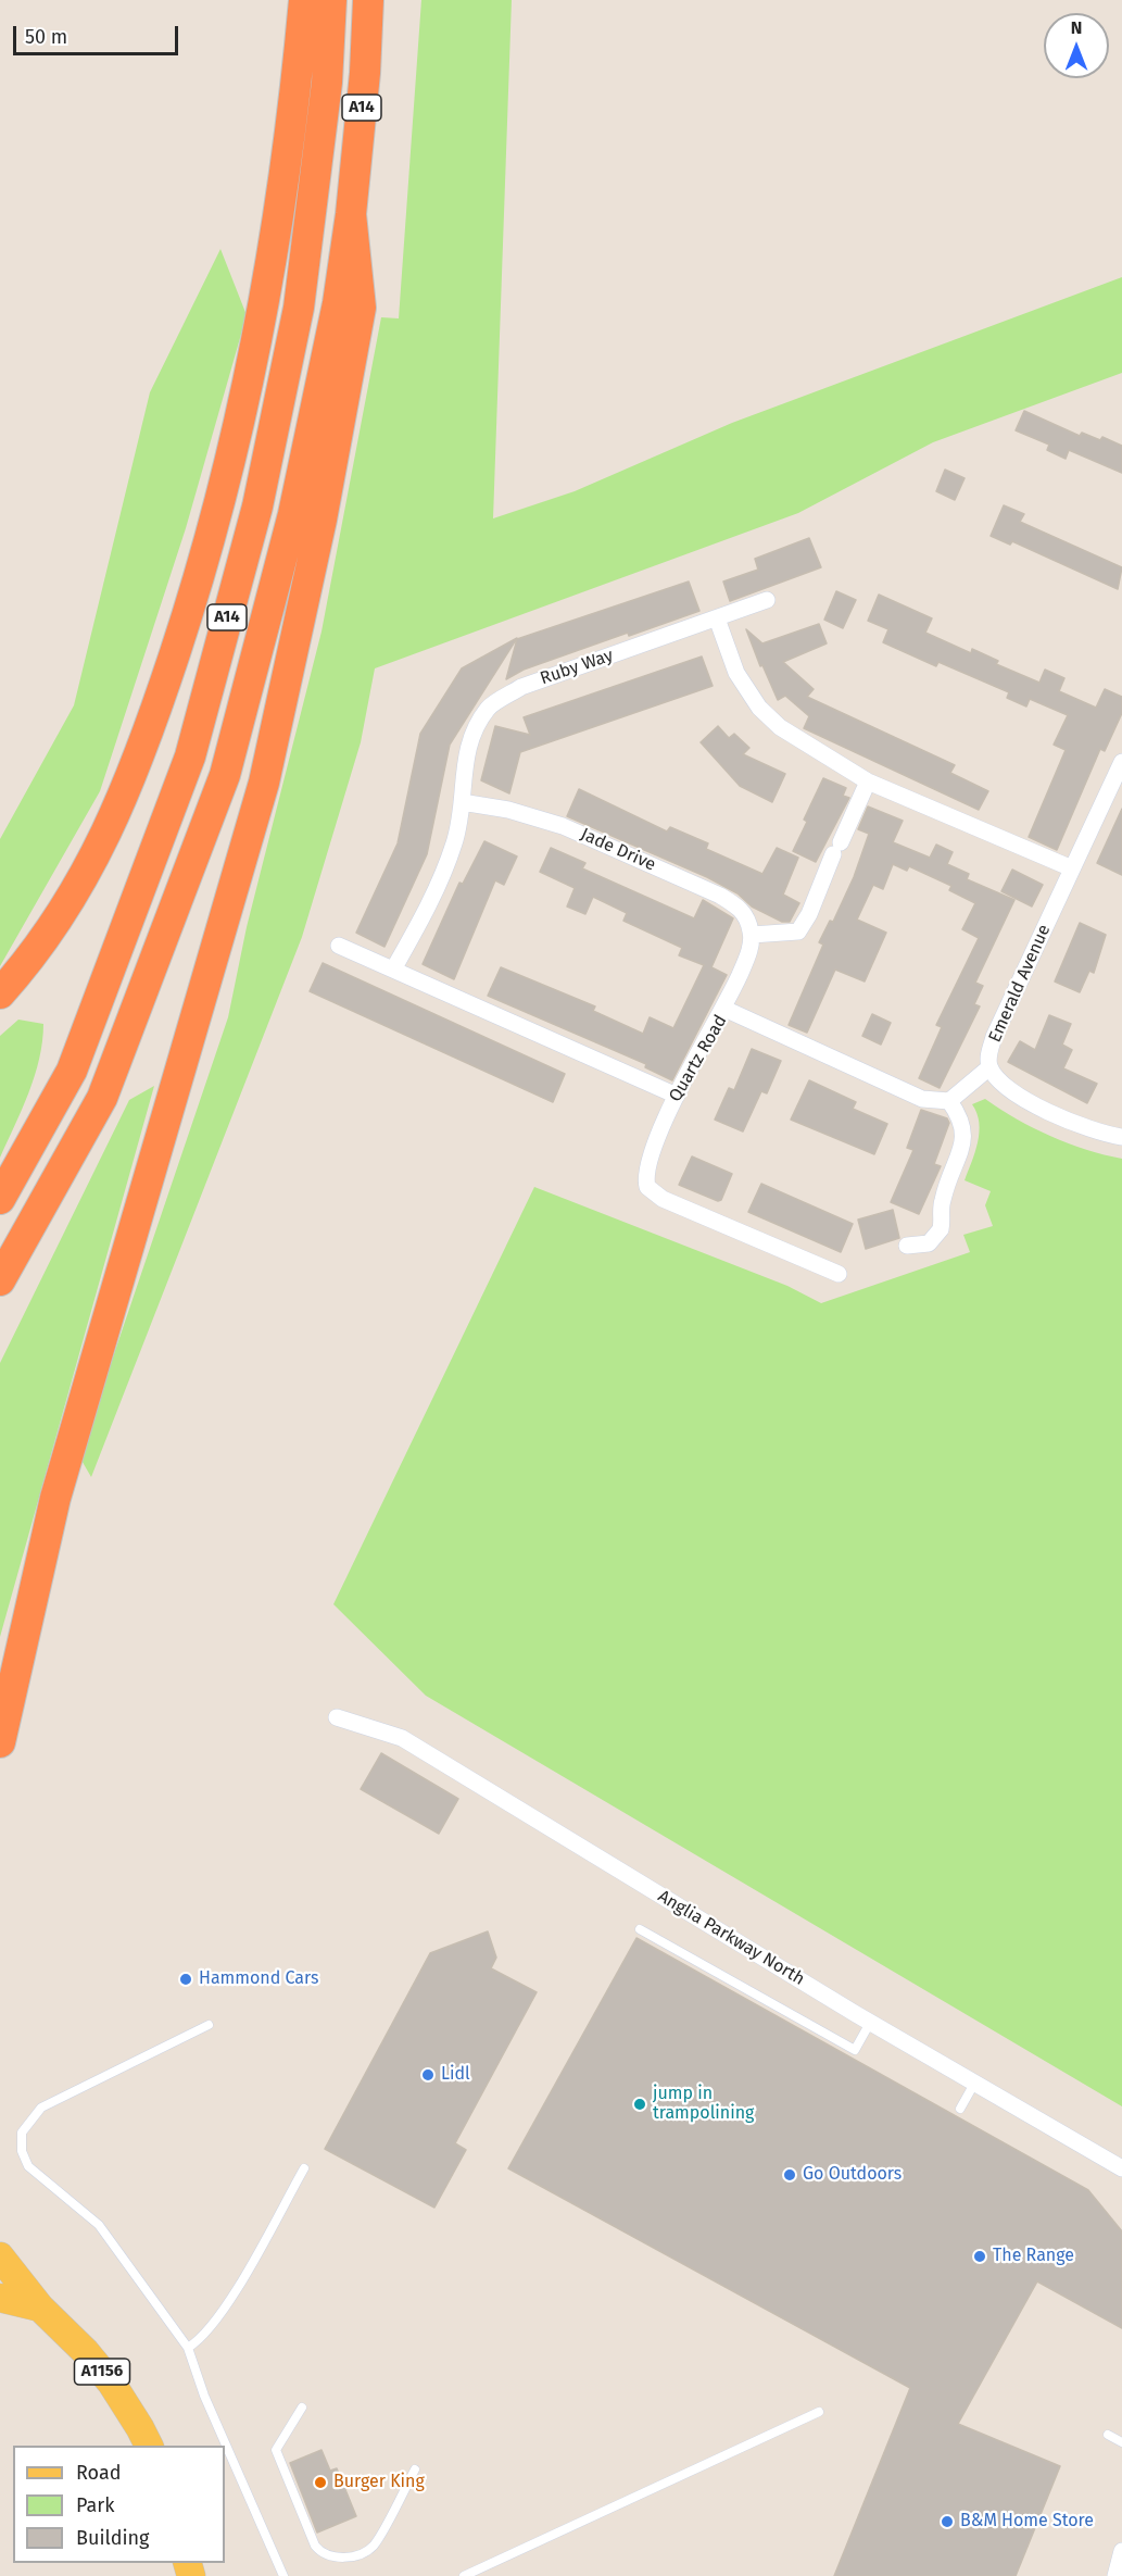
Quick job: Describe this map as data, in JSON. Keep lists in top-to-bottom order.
{
  "streets": {
    "highway": ["A14"],
    "main road": ["A1156"],
    "street": [
      "Ruby Way",
      "Jade Drive",
      "Emerald Avenue",
      "Quartz Road",
      "Anglia Parkway North"
    ]
  },
  "crossings": [
    ["Ruby Way", "Jade Drive"]
  ],
  "places": [
    "Hammond Cars",
    "Lidl",
    "jump in trampolining",
    "Go Outdoors",
    "The Range",
    "Burger King",
    "B&M Home Store"
  ],
  "legend": ["Road", "Park", "Building"],
  "scale_bar": "50 m",
  "north": "top"
}
